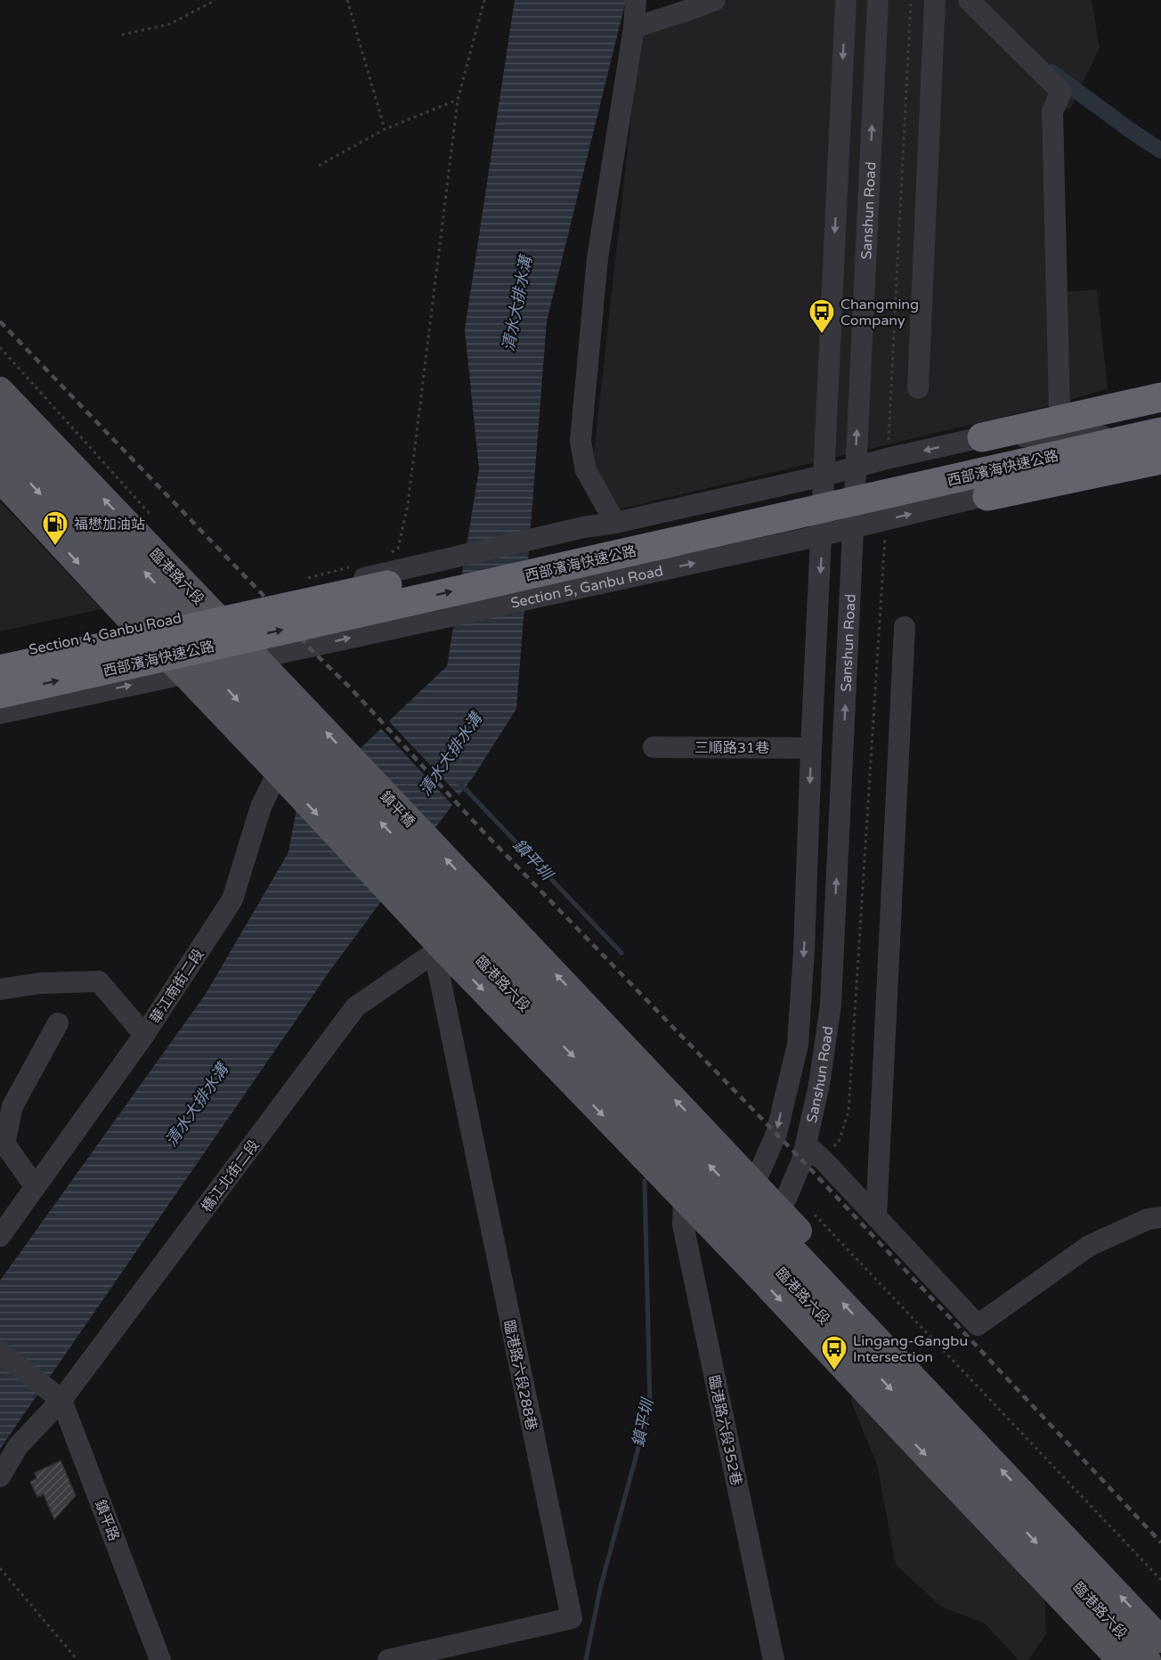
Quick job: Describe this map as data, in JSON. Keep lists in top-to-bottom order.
{
  "streets": {
    "highway": ["西部濱海快速公路"],
    "main road": ["臨港路六段", "鎮平橋"],
    "street": [
      "Sanshun Road",
      "Section 5, Ganbu Road",
      "Section 4, Ganbu Road",
      "三順路31巷",
      "華江南街二段",
      "橋江北街二段",
      "臨港路六段288巷",
      "臨港路六段352巷",
      "鎮平路"
    ]
  },
  "crossings": [
    ["Sanshun Road", "臨港路六段"],
    ["Sanshun Road", "Section 5, Ganbu Road"],
    ["Sanshun Road", "三順路31巷"],
    ["臨港路六段", "Section 5, Ganbu Road"],
    ["臨港路六段", "Section 4, Ganbu Road"],
    ["臨港路六段", "鎮平橋"],
    ["臨港路六段", "華江南街二段"],
    ["臨港路六段", "橋江北街二段"],
    ["臨港路六段", "臨港路六段288巷"],
    ["臨港路六段", "臨港路六段352巷"],
    ["鎮平橋", "華江南街二段"],
    ["鎮平橋", "橋江北街二段"],
    ["鎮平橋", "臨港路六段288巷"],
    ["橋江北街二段", "臨港路六段288巷"],
    ["橋江北街二段", "鎮平路"]
  ],
  "water": ["清水大排水溝", "鎮平圳"],
  "places": {
    "bus stop": ["Changming Company", "Lingang-Gangbu Intersection"],
    "fuel station": ["福懋加油站"]
  }
}
